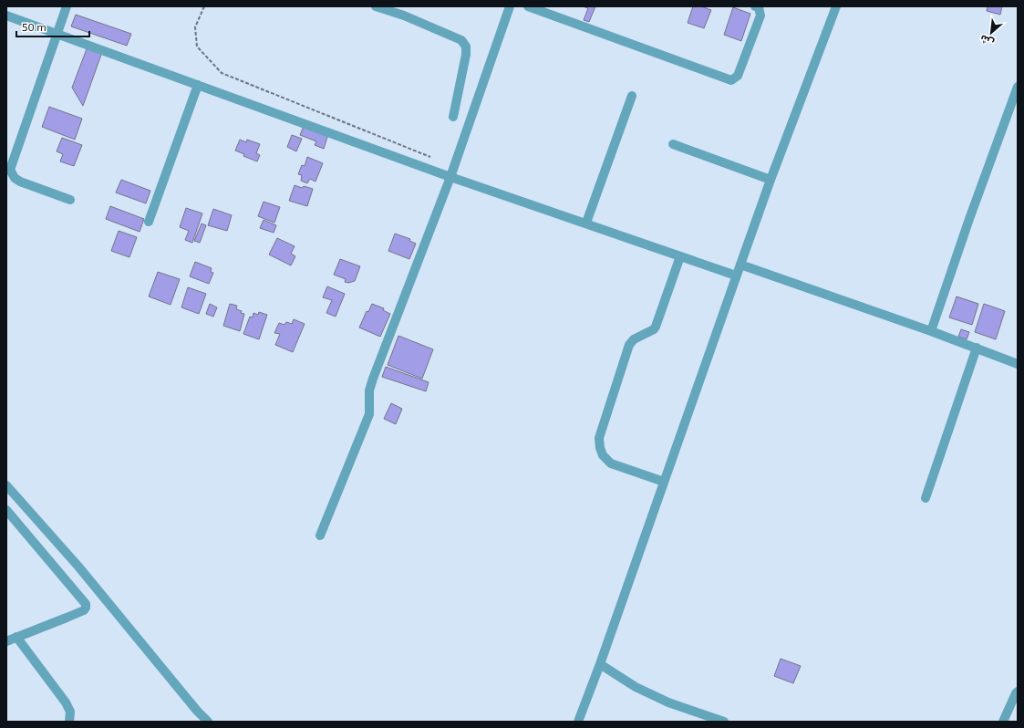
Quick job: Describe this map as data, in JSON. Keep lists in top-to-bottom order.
{
  "scale_bar": "50 m",
  "north": "bottom left"
}
